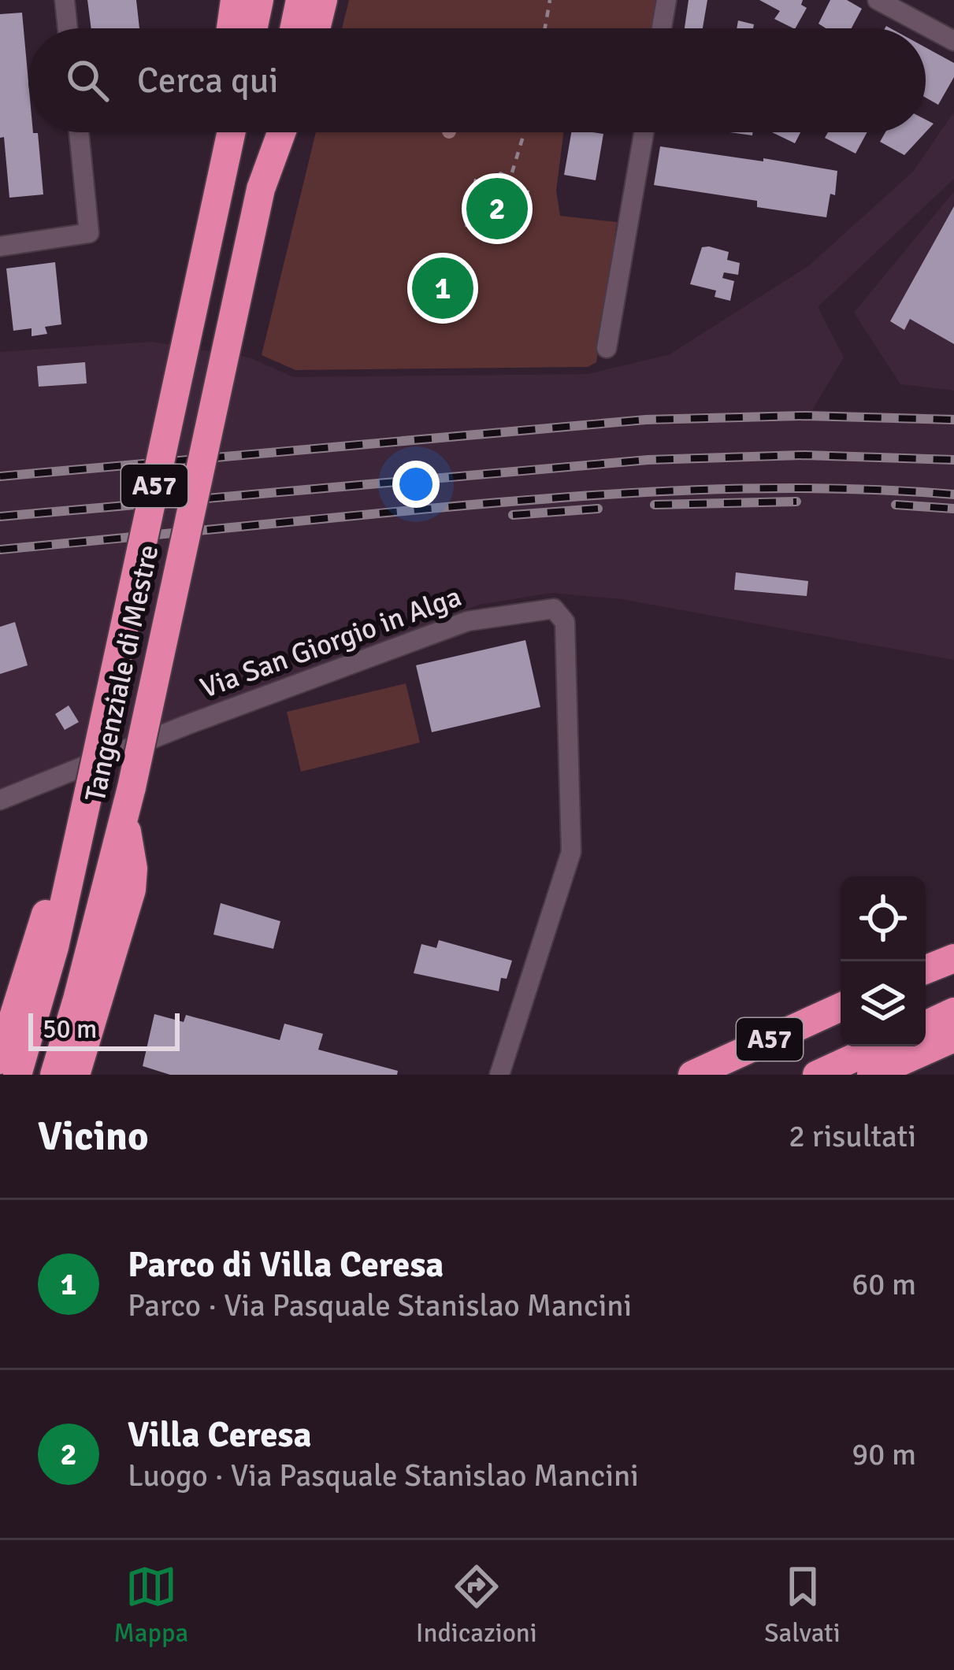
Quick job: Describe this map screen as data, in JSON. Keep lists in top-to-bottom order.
{
  "streets": {
    "highway": ["A57", "Tangenziale di Mestre"],
    "street": ["Via San Giorgio in Alga"]
  },
  "crossings": [
    ["A57", "Tangenziale di Mestre"]
  ],
  "scale_bar": "50 m",
  "page": {
    "search": "Cerca qui",
    "pins": ["2", "1"],
    "scale": "50 m",
    "heading": ["Vicino", "2 risultati"],
    "list": [
      {
        "mark": "1",
        "name": "Parco di Villa Ceresa",
        "note": "Parco · Via Pasquale Stanislao Mancini",
        "value": "60 m"
      },
      {
        "mark": "2",
        "name": "Villa Ceresa",
        "note": "Luogo · Via Pasquale Stanislao Mancini",
        "value": "90 m"
      }
    ],
    "nav": ["Mappa", "Indicazioni", "Salvati"]
  }
}
